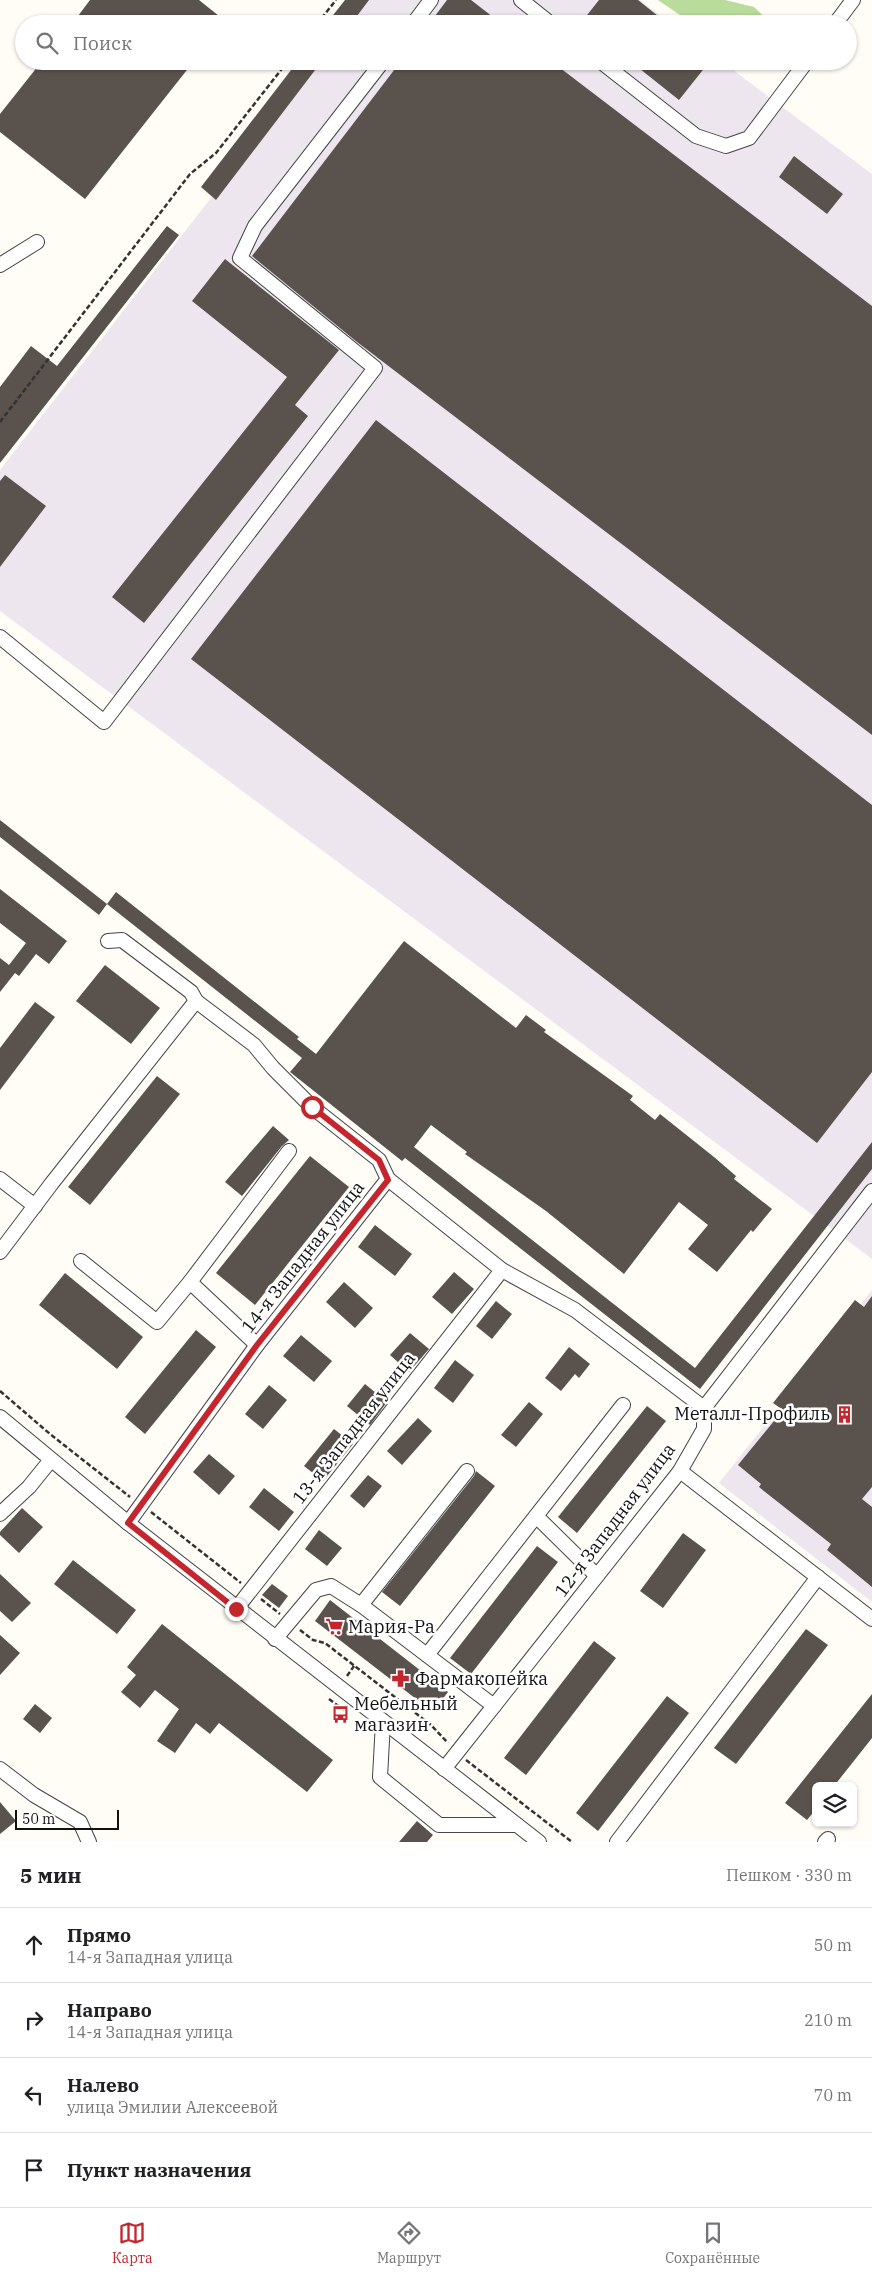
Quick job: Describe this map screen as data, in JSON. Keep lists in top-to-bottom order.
{
  "streets": {
    "street": ["14-я Западная улица", "13-я Западная улица", "12-я Западная улица"]
  },
  "places": {
    "building": ["Металл-Профиль"],
    "supermarket": ["Мария-Ра"],
    "pharmacy": ["Фармакопейка"],
    "bus stop": ["Мебельный магазин"]
  },
  "scale_bar": "50 m",
  "page": {
    "search": "Поиск",
    "scale": "50 m",
    "heading": ["5 мин", "Пешком · 330 m"],
    "list": [
      ["Прямо", "14-я Западная улица", "50 m"],
      ["Направо", "14-я Западная улица", "210 m"],
      ["Налево", "улица Эмилии Алексеевой", "70 m"],
      "Пункт назначения"
    ],
    "nav": ["Карта", "Маршрут", "Сохранённые"]
  }
}
